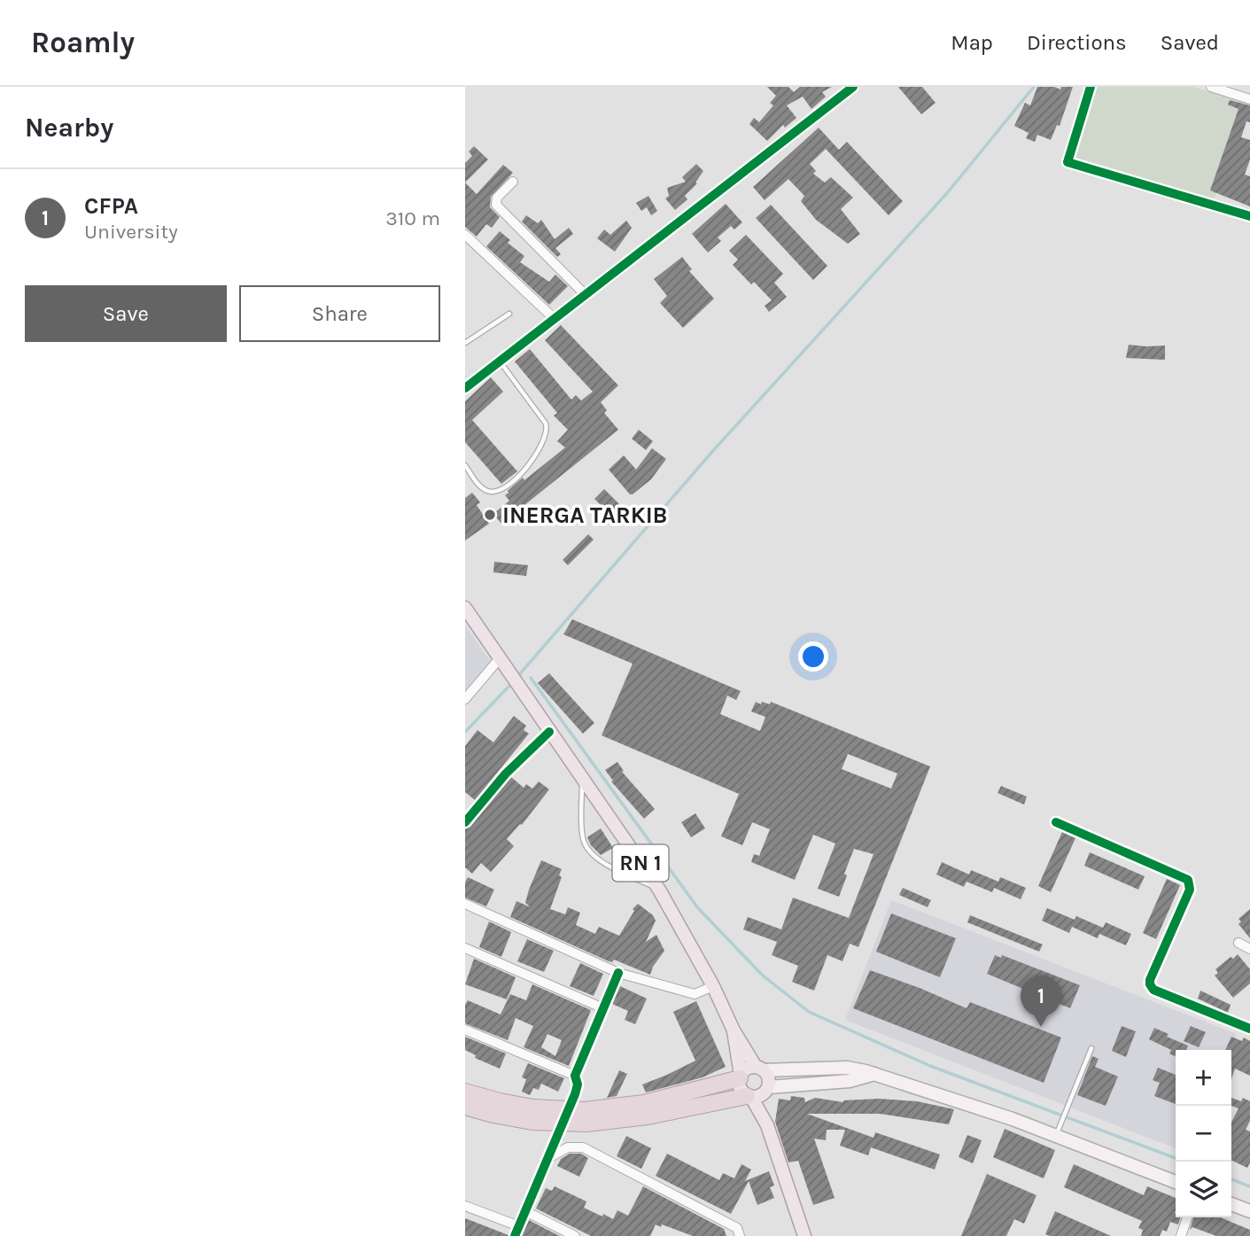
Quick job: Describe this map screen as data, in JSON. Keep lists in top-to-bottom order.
{
  "streets": {
    "main road": ["RN 1"]
  },
  "places": ["INERGA TARKIB"],
  "page": {
    "header": "Roamly",
    "nav": ["Map", "Directions", "Saved"],
    "heading": "Nearby",
    "list": [
      {
        "mark": "1",
        "name": "CFPA",
        "note": "University",
        "value": "310 m"
      }
    ],
    "buttons": ["Save", "Share"],
    "pins": "1",
    "map_buttons": ["+", "−"]
  }
}
